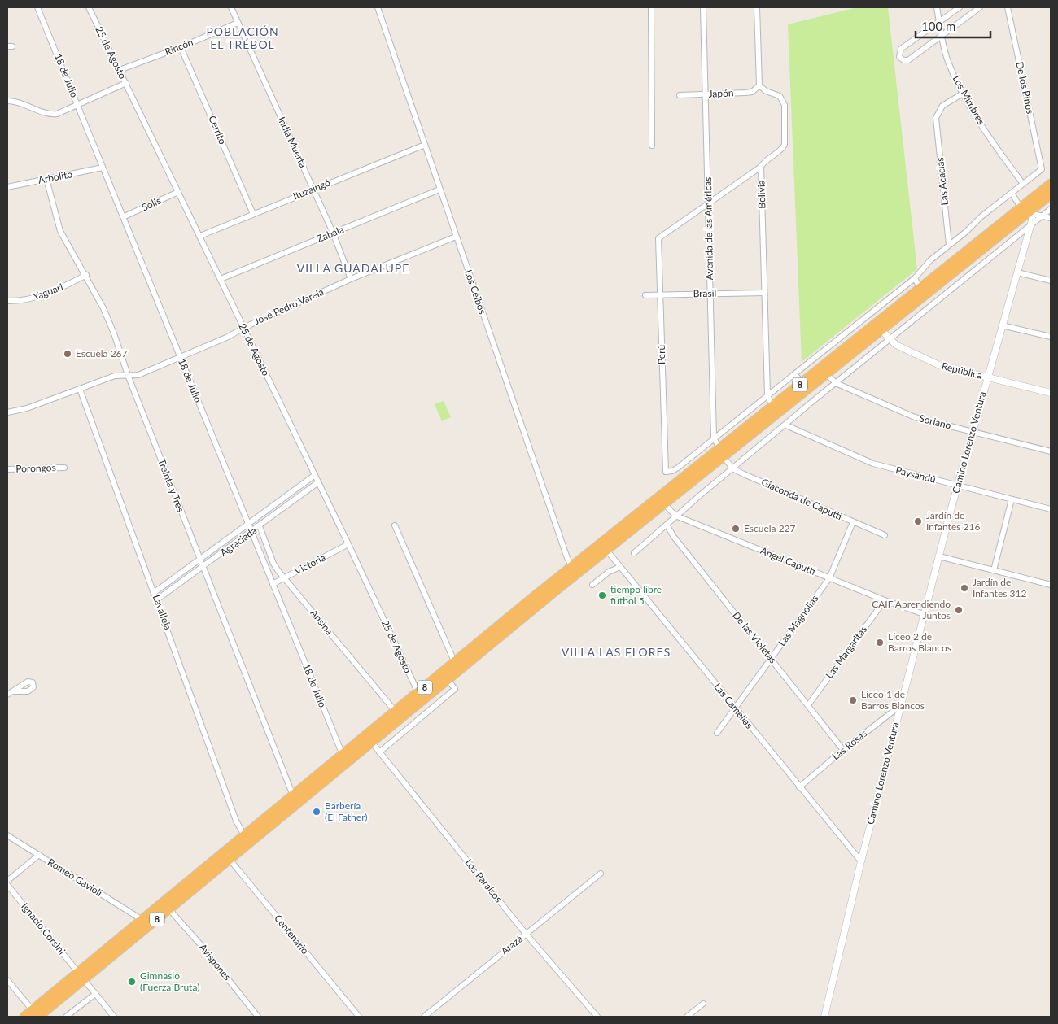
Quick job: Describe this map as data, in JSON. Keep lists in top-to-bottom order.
{
  "streets": {
    "highway": ["8"],
    "street": [
      "Rincón",
      "25 de Agosto",
      "18 de Julio",
      "De los Pinos",
      "Japón",
      "Los Mimbres",
      "Cerrito",
      "India Muerta",
      "Arbolito",
      "Las Acacias",
      "Ituzaingó",
      "Bolivia",
      "Solís",
      "Avenida de las Américas",
      "Zabala",
      "Yaguari",
      "Los Ceibos",
      "Brasil",
      "José Pedro Varela",
      "Perú",
      "República",
      "Soriano",
      "Camino Lorenzo Ventura",
      "Porongos",
      "Paysandú",
      "Treinta y Tres",
      "Giaconda de Caputti",
      "Agraciada",
      "Ángel Caputti",
      "Victoria",
      "Lavalleja",
      "Las Magnolias",
      "Ansina",
      "De las Violetas",
      "Las Margaritas",
      "Las Camelias",
      "Las Rosas",
      "Romeo Gavioli",
      "Los Paraísos",
      "Ignacio Corsini",
      "Centenario",
      "Arazá",
      "Avispones"
    ]
  },
  "crossings": [
    ["Rincón", "25 de Agosto"],
    ["Rincón", "Cerrito"],
    ["Rincón", "India Muerta"],
    ["25 de Agosto", "Ituzaingó"],
    ["25 de Agosto", "Solís"],
    ["25 de Agosto", "Zabala"],
    ["25 de Agosto", "José Pedro Varela"],
    ["25 de Agosto", "8"],
    ["25 de Agosto", "Agraciada"],
    ["25 de Agosto", "Victoria"],
    ["18 de Julio", "Arbolito"],
    ["18 de Julio", "Solís"],
    ["18 de Julio", "José Pedro Varela"],
    ["18 de Julio", "8"],
    ["18 de Julio", "Agraciada"],
    ["18 de Julio", "Victoria"],
    ["De los Pinos", "Los Mimbres"],
    ["Japón", "Bolivia"],
    ["Japón", "Avenida de las Américas"],
    ["Los Mimbres", "Las Acacias"],
    ["Cerrito", "Ituzaingó"],
    ["India Muerta", "Ituzaingó"],
    ["India Muerta", "Zabala"],
    ["India Muerta", "José Pedro Varela"],
    ["Arbolito", "Treinta y Tres"],
    ["Ituzaingó", "Los Ceibos"],
    ["Bolivia", "Brasil"],
    ["Bolivia", "8"],
    ["Avenida de las Américas", "Brasil"],
    ["Avenida de las Américas", "Perú"],
    ["Avenida de las Américas", "8"],
    ["Zabala", "Los Ceibos"],
    ["Yaguari", "Treinta y Tres"],
    ["Los Ceibos", "José Pedro Varela"],
    ["Los Ceibos", "8"],
    ["Brasil", "Perú"],
    ["José Pedro Varela", "Treinta y Tres"],
    ["José Pedro Varela", "Lavalleja"],
    ["República", "8"],
    ["República", "Camino Lorenzo Ventura"],
    ["8", "Soriano"],
    ["8", "Camino Lorenzo Ventura"],
    ["8", "Treinta y Tres"],
    ["8", "Ángel Caputti"],
    ["8", "Lavalleja"],
    ["8", "Ansina"],
    ["8", "Las Camelias"],
    ["8", "Romeo Gavioli"],
    ["8", "Los Paraísos"],
    ["8", "Ignacio Corsini"],
    ["8", "Centenario"],
    ["8", "Avispones"],
    ["Soriano", "Camino Lorenzo Ventura"],
    ["Camino Lorenzo Ventura", "Paysandú"],
    ["Camino Lorenzo Ventura", "Ángel Caputti"],
    ["Camino Lorenzo Ventura", "Las Camelias"],
    ["Camino Lorenzo Ventura", "Las Rosas"],
    ["Treinta y Tres", "Agraciada"],
    ["Giaconda de Caputti", "Las Magnolias"],
    ["Agraciada", "Lavalleja"],
    ["Agraciada", "Ansina"],
    ["Ángel Caputti", "Las Magnolias"],
    ["Ángel Caputti", "Las Margaritas"],
    ["Victoria", "Ansina"],
    ["Las Magnolias", "De las Violetas"],
    ["Las Magnolias", "Las Camelias"],
    ["De las Violetas", "Las Margaritas"],
    ["De las Violetas", "Las Rosas"],
    ["Las Camelias", "Las Rosas"],
    ["Los Paraísos", "Arazá"]
  ],
  "districts": ["POBLACIÓN EL TRÉBOL", "VILLA GUADALUPE", "VILLA LAS FLORES"],
  "places": [
    "Escuela 267",
    "Jardín de Infantes 216",
    "Escuela 227",
    "Jardín de Infantes 312",
    "tiempo libre futbol 5",
    "CAIF Aprendiendo Juntos",
    "Liceo 2 de Barros Blancos",
    "Liceo 1 de Barros Blancos",
    "Barbería (El Father)",
    "Gimnasio (Fuerza Bruta)"
  ],
  "scale_bar": "100 m"
}
